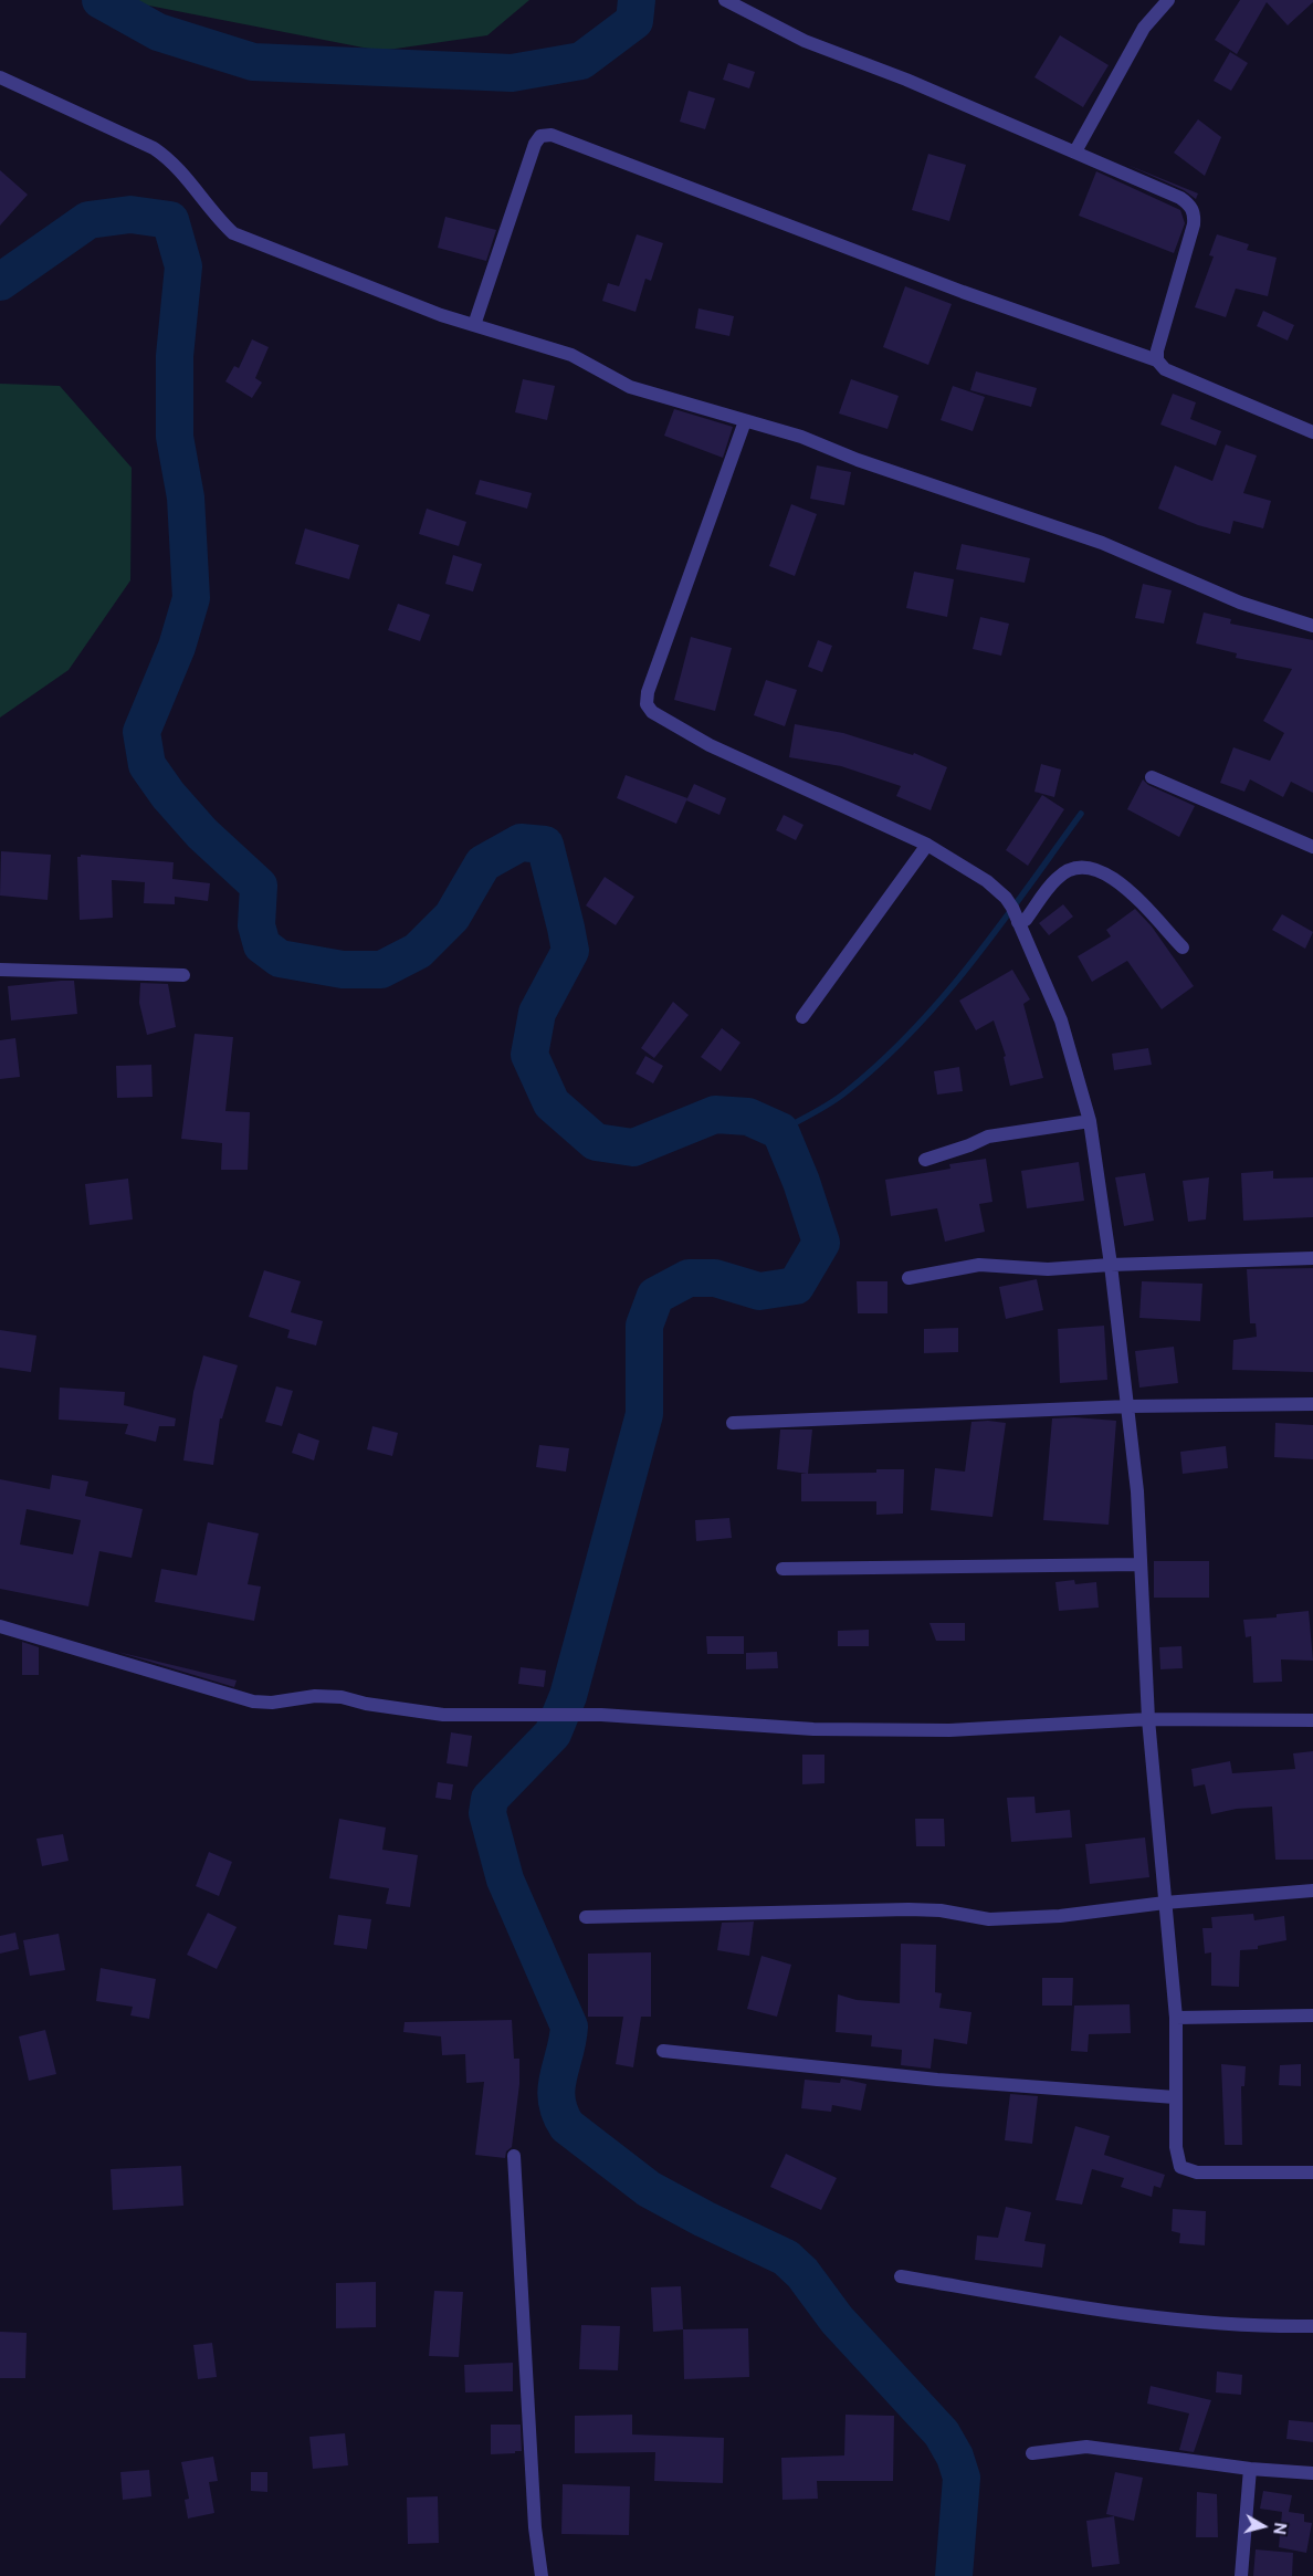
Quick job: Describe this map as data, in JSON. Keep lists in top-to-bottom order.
{
  "north": "right"
}
